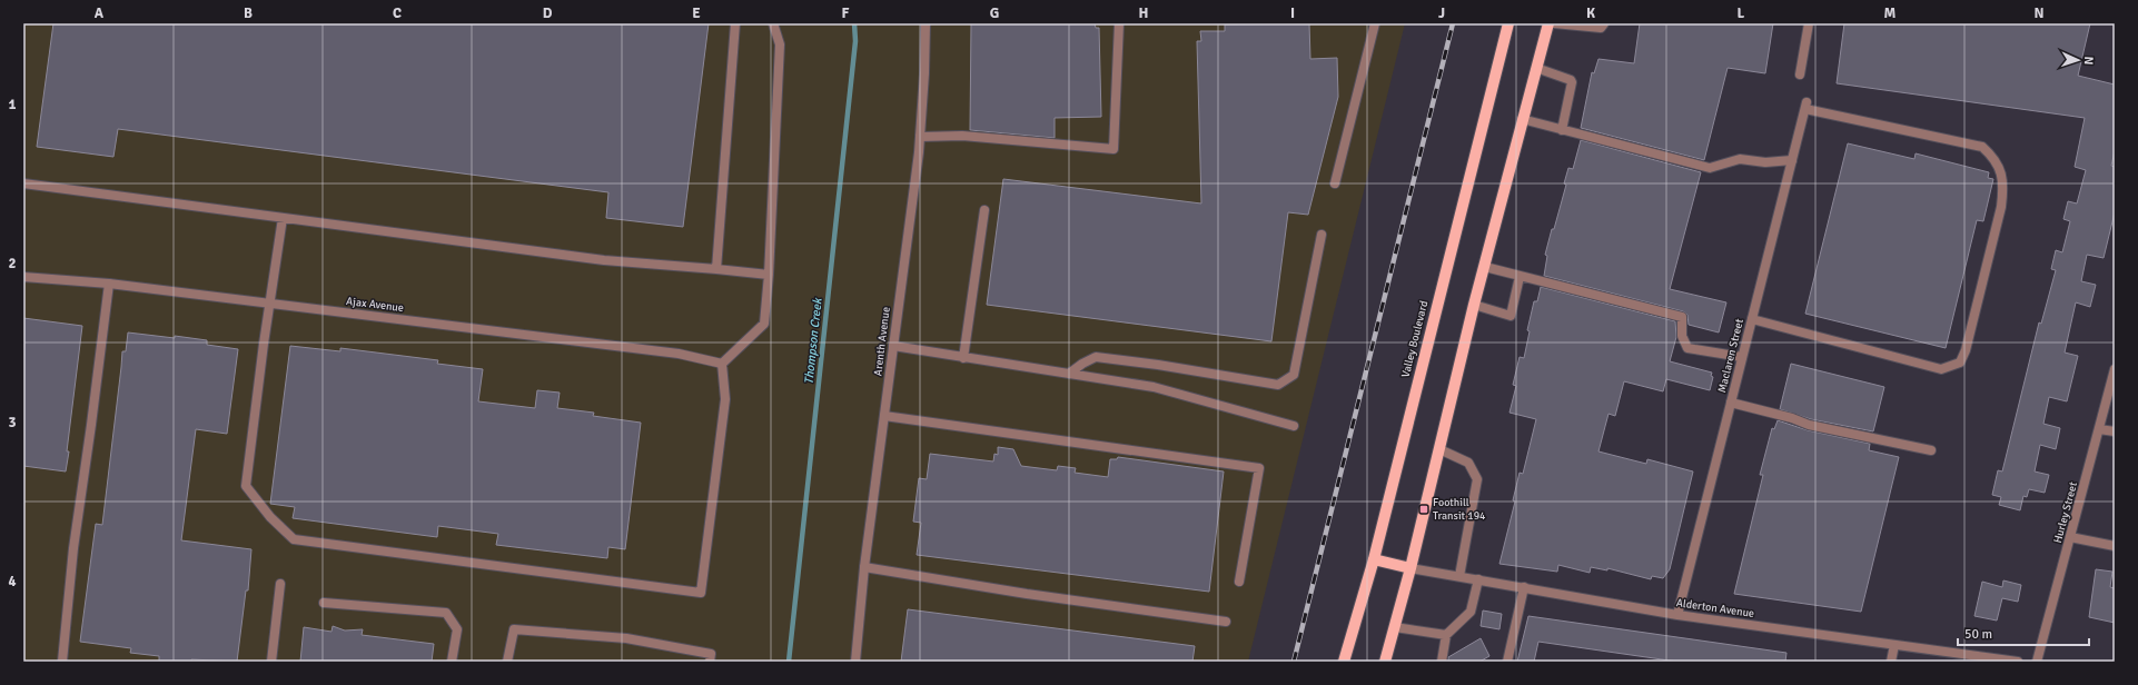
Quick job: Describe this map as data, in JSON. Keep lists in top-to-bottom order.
{
  "streets": {
    "main road": ["Valley Boulevard"],
    "street": [
      "Ajax Avenue",
      "Arenth Avenue",
      "Maclaren Street",
      "Hurley Street",
      "Alderton Avenue"
    ]
  },
  "crossings": [
    ["Maclaren Street", "Alderton Avenue"]
  ],
  "water": ["Thompson Creek"],
  "places": {
    "transit": ["Foothill Transit 194"]
  },
  "scale_bar": "50 m",
  "north": "right",
  "grid": {
    "columns": [
      "A",
      "B",
      "C",
      "D",
      "E",
      "F",
      "G",
      "H",
      "I",
      "J",
      "K",
      "L",
      "M",
      "N"
    ],
    "rows": [
      "1",
      "2",
      "3",
      "4"
    ]
  }
}
